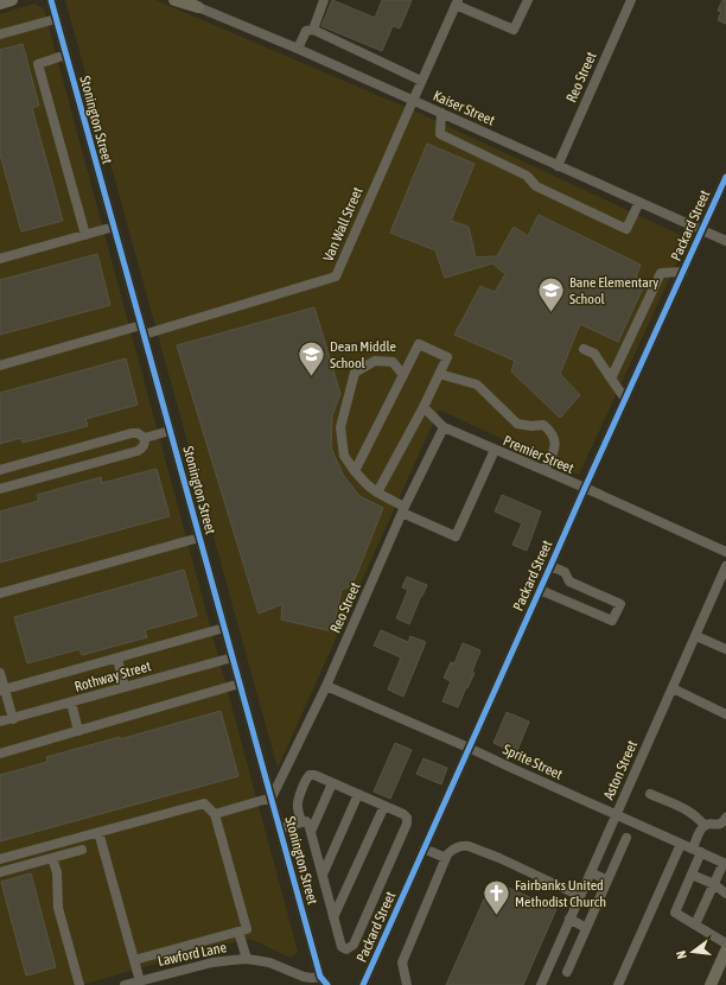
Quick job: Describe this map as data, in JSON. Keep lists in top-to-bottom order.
{
  "streets": {
    "street": [
      "Reo Street",
      "Kaiser Street",
      "Stonington Street",
      "Van Wall Street",
      "Packard Street",
      "Premier Street",
      "Rothway Street",
      "Sprite Street",
      "Aston Street",
      "Lawford Lane"
    ]
  },
  "crossings": [
    ["Reo Street", "Kaiser Street"],
    ["Reo Street", "Stonington Street"],
    ["Reo Street", "Premier Street"],
    ["Reo Street", "Sprite Street"],
    ["Kaiser Street", "Van Wall Street"],
    ["Kaiser Street", "Packard Street"],
    ["Stonington Street", "Van Wall Street"],
    ["Stonington Street", "Rothway Street"],
    ["Stonington Street", "Lawford Lane"],
    ["Packard Street", "Premier Street"],
    ["Packard Street", "Sprite Street"],
    ["Sprite Street", "Aston Street"]
  ],
  "places": {
    "school or university": ["Bane Elementary School", "Dean Middle School"],
    "church": ["Fairbanks United Methodist Church"]
  },
  "north": "left"
}
